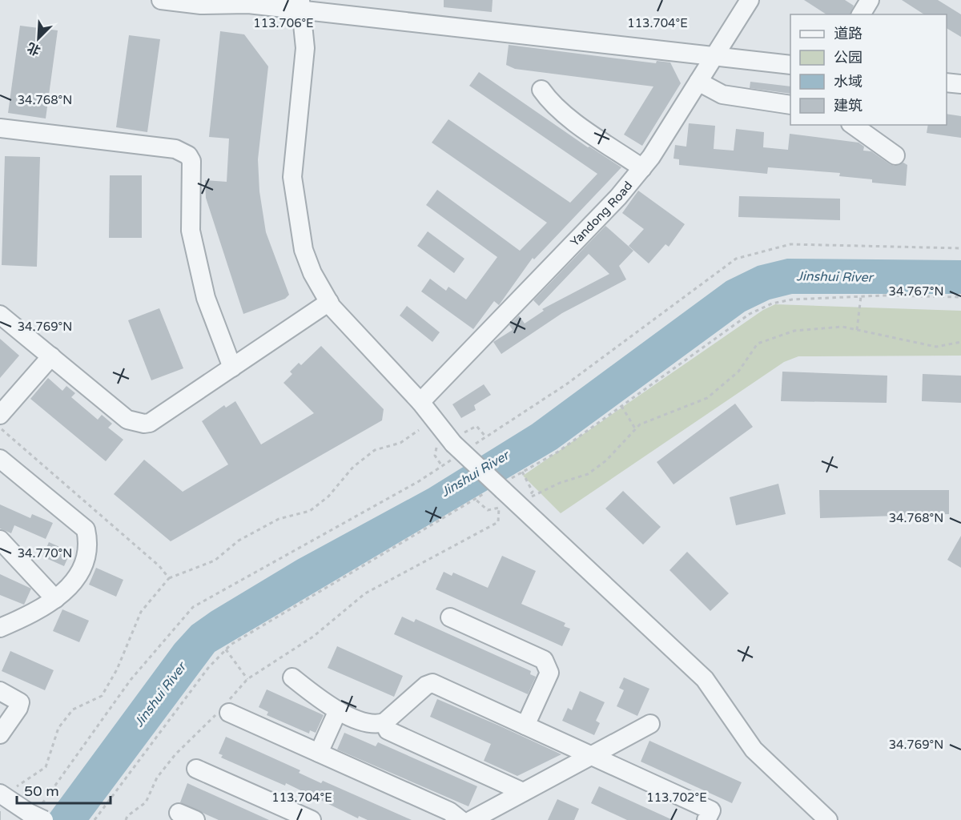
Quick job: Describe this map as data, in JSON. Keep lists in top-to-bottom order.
{
  "streets": {
    "street": ["Yandong Road"]
  },
  "water": ["Jinshui River"],
  "legend": [
    "道路",
    "公园",
    "水域",
    "建筑"
  ],
  "scale_bar": "50 m",
  "north": "bottom left",
  "coordinates": [
    "113.704°E",
    "113.706°E",
    "34.768°N",
    "34.767°N",
    "34.769°N",
    "34.770°N",
    "113.702°E"
  ]
}
